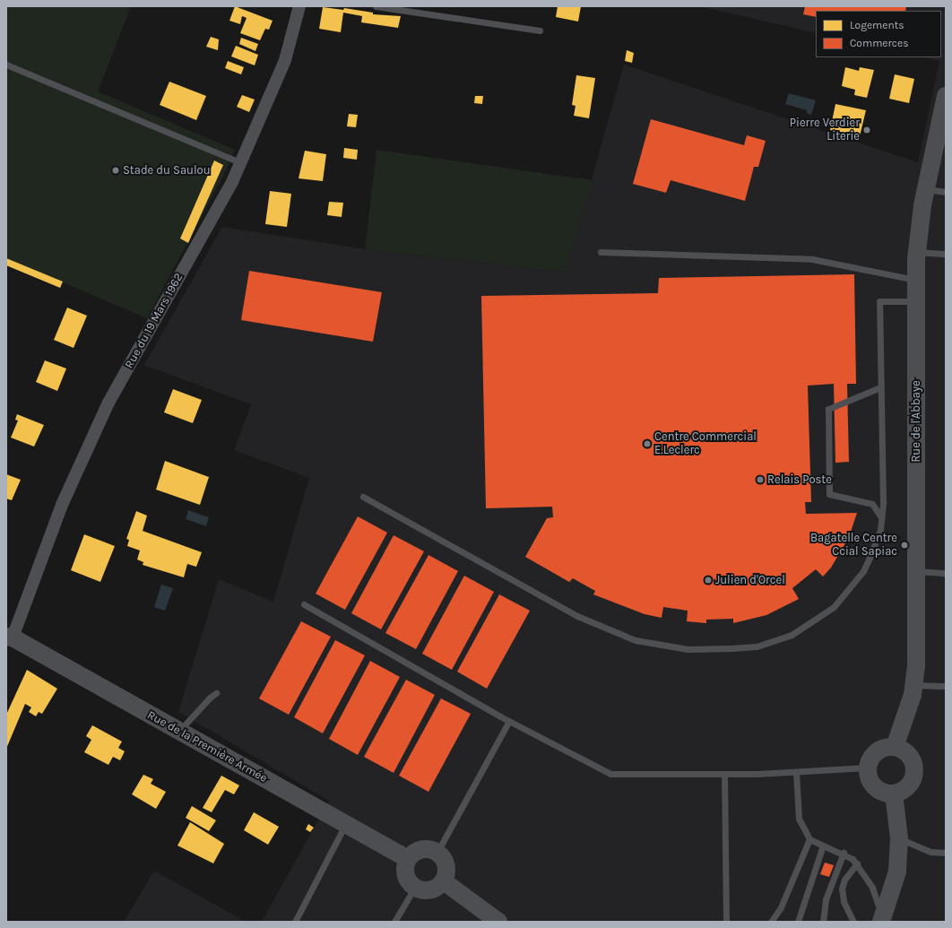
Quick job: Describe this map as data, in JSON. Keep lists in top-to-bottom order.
{
  "streets": {
    "main road": ["Rue de l'Abbaye", "Rue de la Première Armée"],
    "street": ["Rue du 19 Mars 1962"]
  },
  "crossings": [
    ["Rue du 19 Mars 1962", "Rue de la Première Armée"]
  ],
  "places": [
    "Pierre Verdier Literie",
    "Stade du Saulou",
    "Centre Commercial E.Leclerc",
    "Relais Poste",
    "Bagatelle Centre Ccial Sapiac",
    "Julien d'Orcel"
  ],
  "legend": ["Logements", "Commerces"]
}
